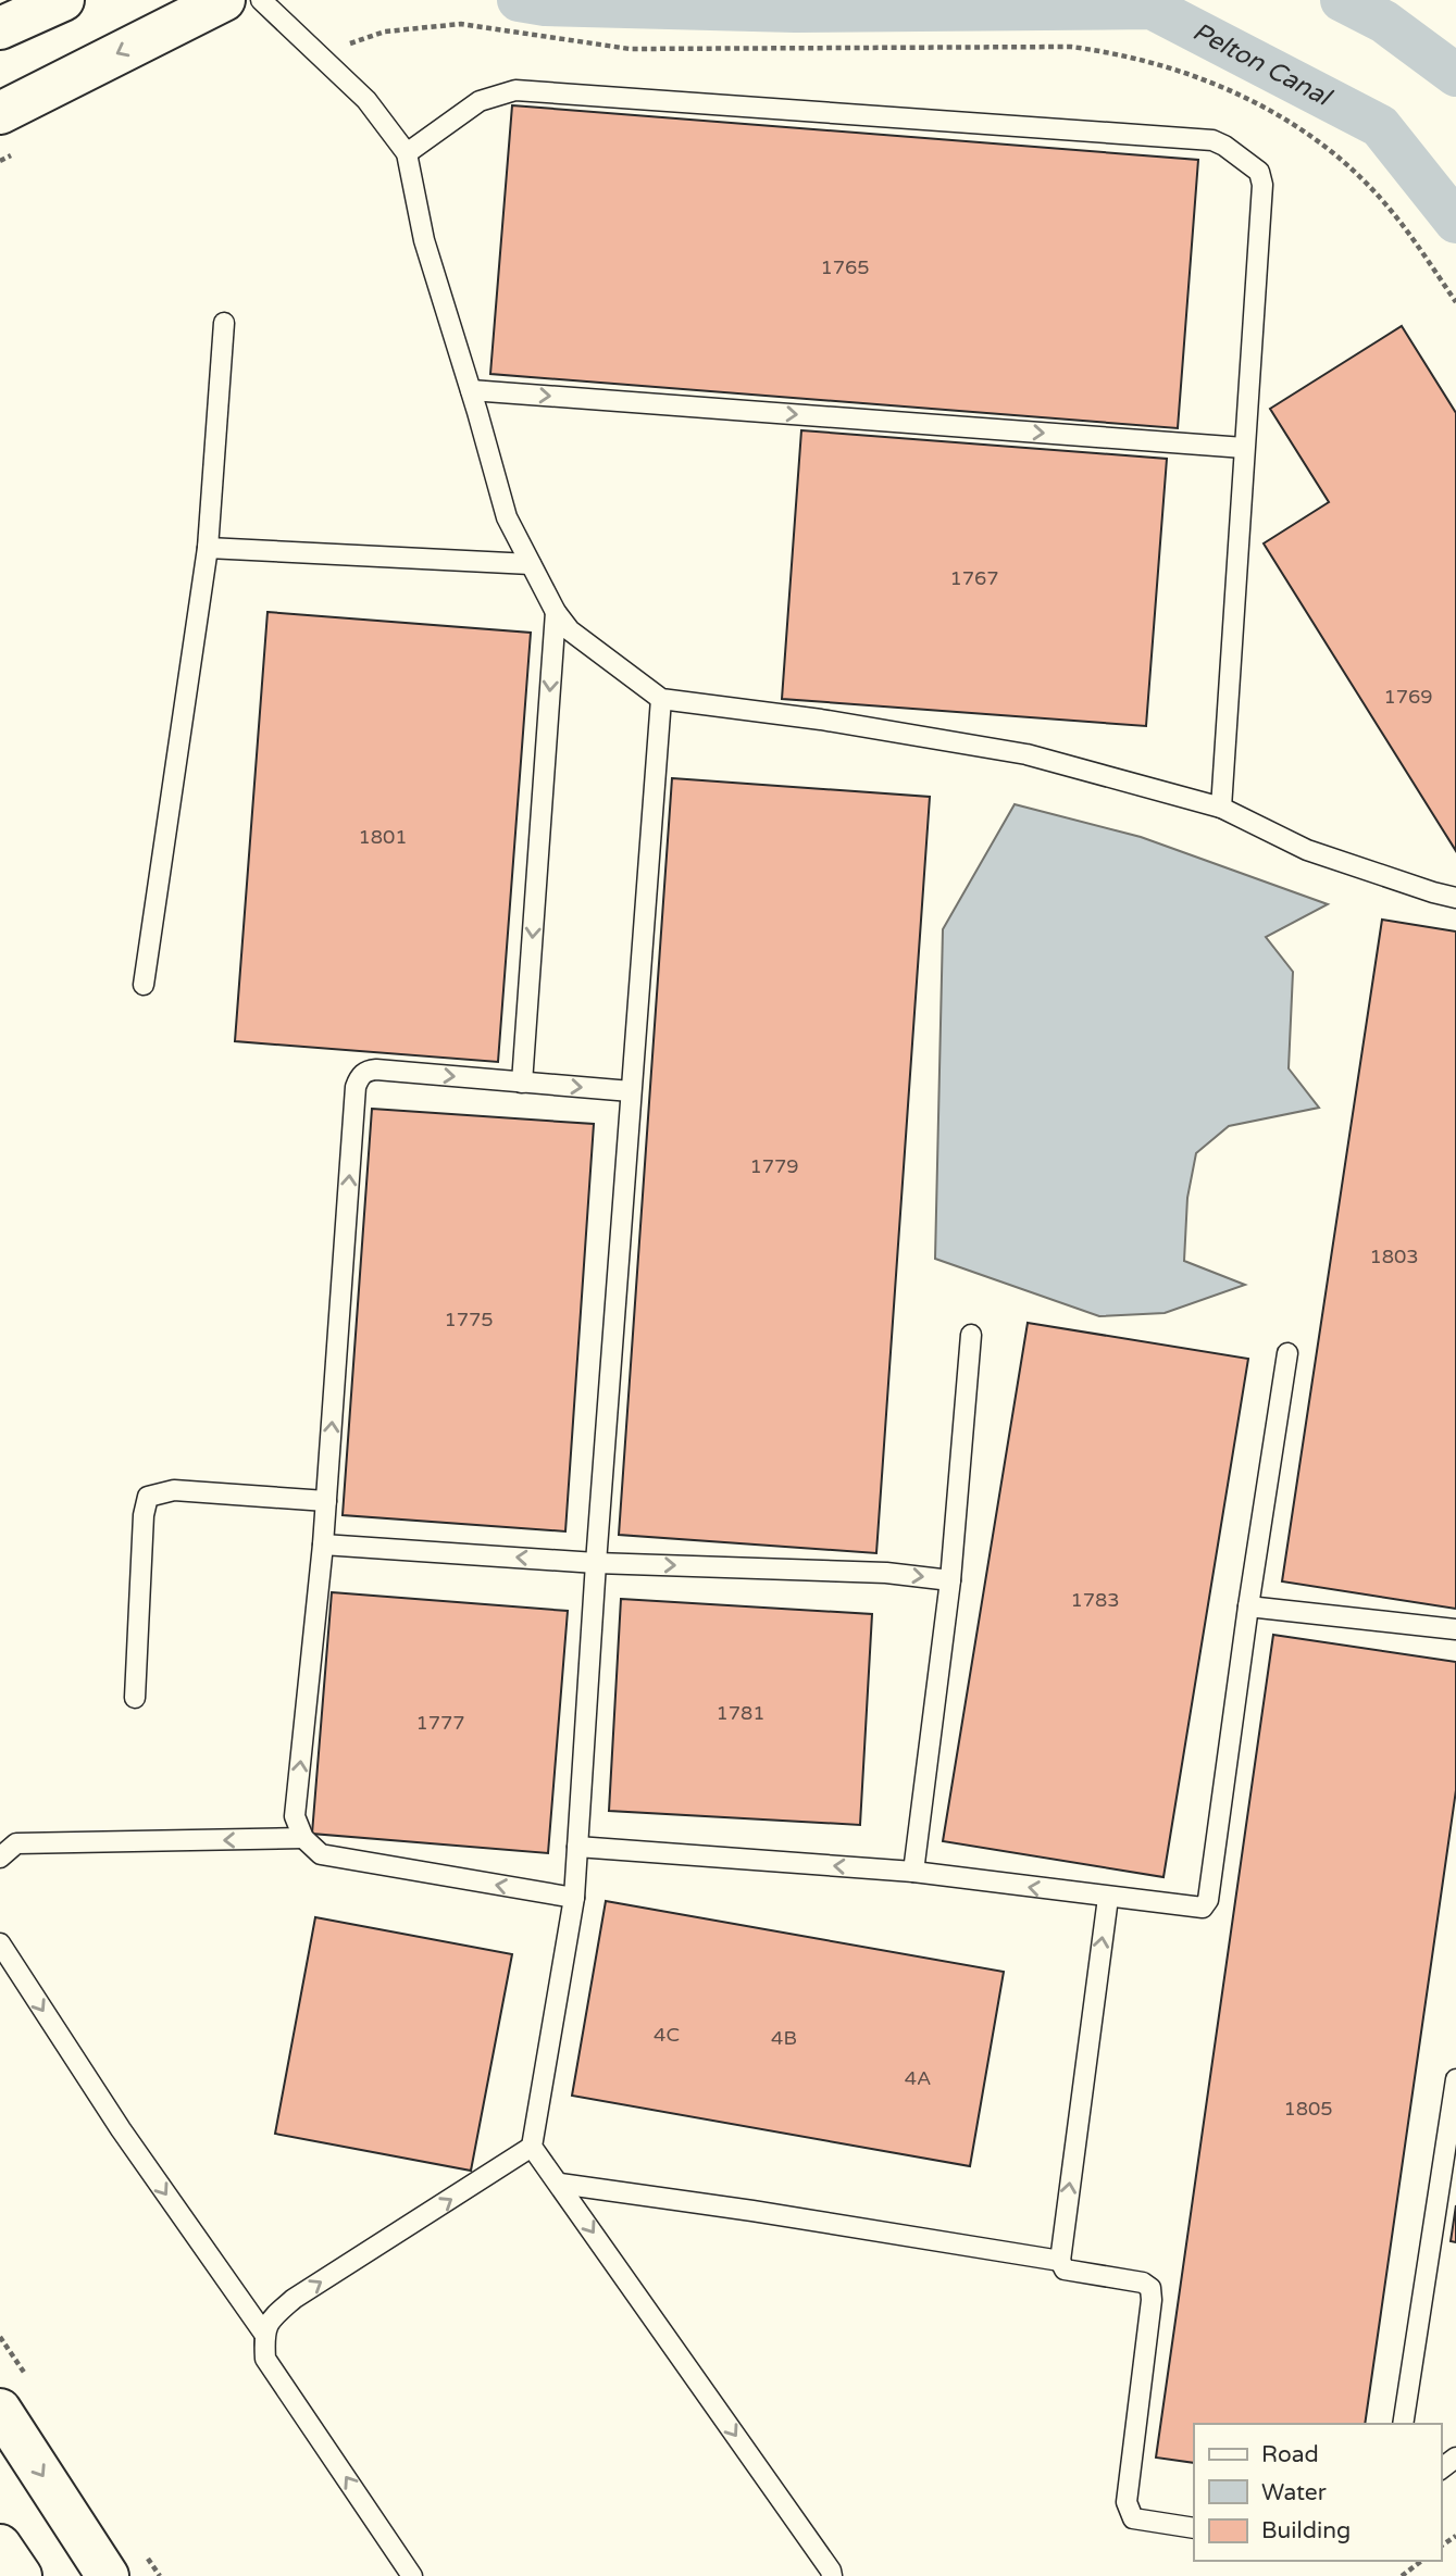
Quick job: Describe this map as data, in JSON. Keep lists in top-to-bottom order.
{
  "water": ["Pelton Canal"],
  "house_numbers": [
    "1765",
    "1767",
    "1769",
    "1801",
    "1779",
    "1803",
    "1775",
    "1783",
    "1781",
    "1777",
    "4C",
    "4B",
    "4A",
    "1805"
  ],
  "legend": ["Road", "Water", "Building"]
}
